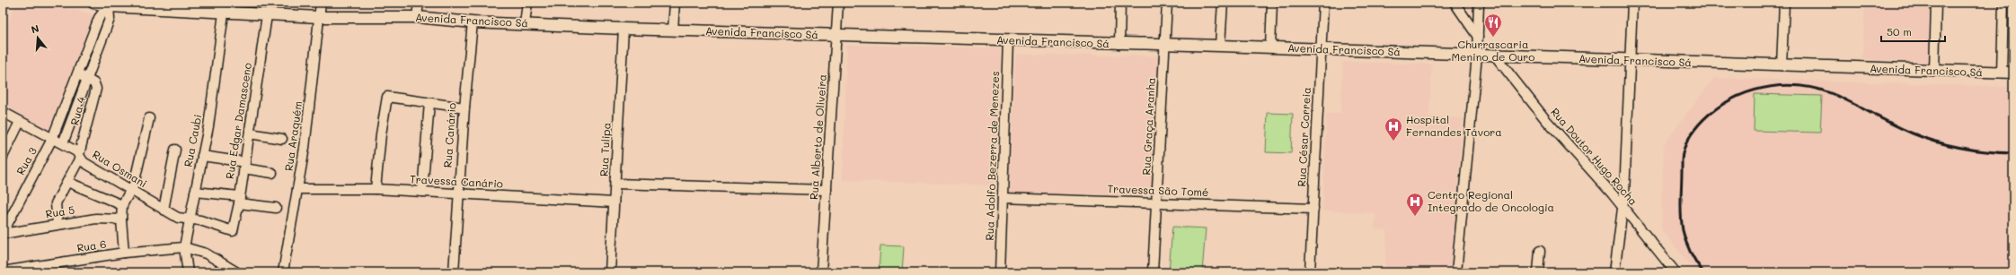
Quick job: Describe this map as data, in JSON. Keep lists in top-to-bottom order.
{
  "streets": {
    "main road": ["Avenida Francisco Sá"],
    "street": [
      "Rua 4",
      "Rua Edgar Damasceno",
      "Rua Graça Aranha",
      "Rua Canário",
      "Rua Araquém",
      "Rua Alberto de Oliveira",
      "Rua César Correia",
      "Rua Caubi",
      "Rua Tulipa",
      "Rua Adolfo Bezerra de Menezes",
      "Rua Doutor Hugo Rocha",
      "Rua 3",
      "Rua Osmani",
      "Travessa Canário",
      "Travessa São Tomé",
      "Rua 5",
      "Rua 6"
    ]
  },
  "crossings": [
    ["Avenida Francisco Sá", "Rua Edgar Damasceno"],
    ["Avenida Francisco Sá", "Rua Graça Aranha"],
    ["Avenida Francisco Sá", "Rua Canário"],
    ["Avenida Francisco Sá", "Rua Araquém"],
    ["Avenida Francisco Sá", "Rua Alberto de Oliveira"],
    ["Avenida Francisco Sá", "Rua César Correia"],
    ["Avenida Francisco Sá", "Rua Caubi"],
    ["Avenida Francisco Sá", "Rua Tulipa"],
    ["Avenida Francisco Sá", "Rua Adolfo Bezerra de Menezes"],
    ["Avenida Francisco Sá", "Rua Doutor Hugo Rocha"],
    ["Avenida Francisco Sá", "Rua 3"],
    ["Rua 4", "Rua Osmani"],
    ["Rua 4", "Rua 5"],
    ["Rua Edgar Damasceno", "Rua Osmani"],
    ["Rua Graça Aranha", "Travessa São Tomé"],
    ["Rua Canário", "Travessa Canário"],
    ["Rua Araquém", "Travessa Canário"],
    ["Rua César Correia", "Travessa São Tomé"],
    ["Rua Caubi", "Rua Osmani"],
    ["Rua Caubi", "Rua 6"],
    ["Rua Tulipa", "Travessa Canário"],
    ["Rua Adolfo Bezerra de Menezes", "Travessa São Tomé"],
    ["Rua 3", "Rua Osmani"],
    ["Rua 3", "Rua 5"]
  ],
  "places": {
    "restaurant": ["Churrascaria Menino de Ouro"],
    "hospital": ["Hospital Fernandes Távora", "Centro Regional Integrado de Oncologia"]
  },
  "scale_bar": "50 m",
  "north": "top"
}
